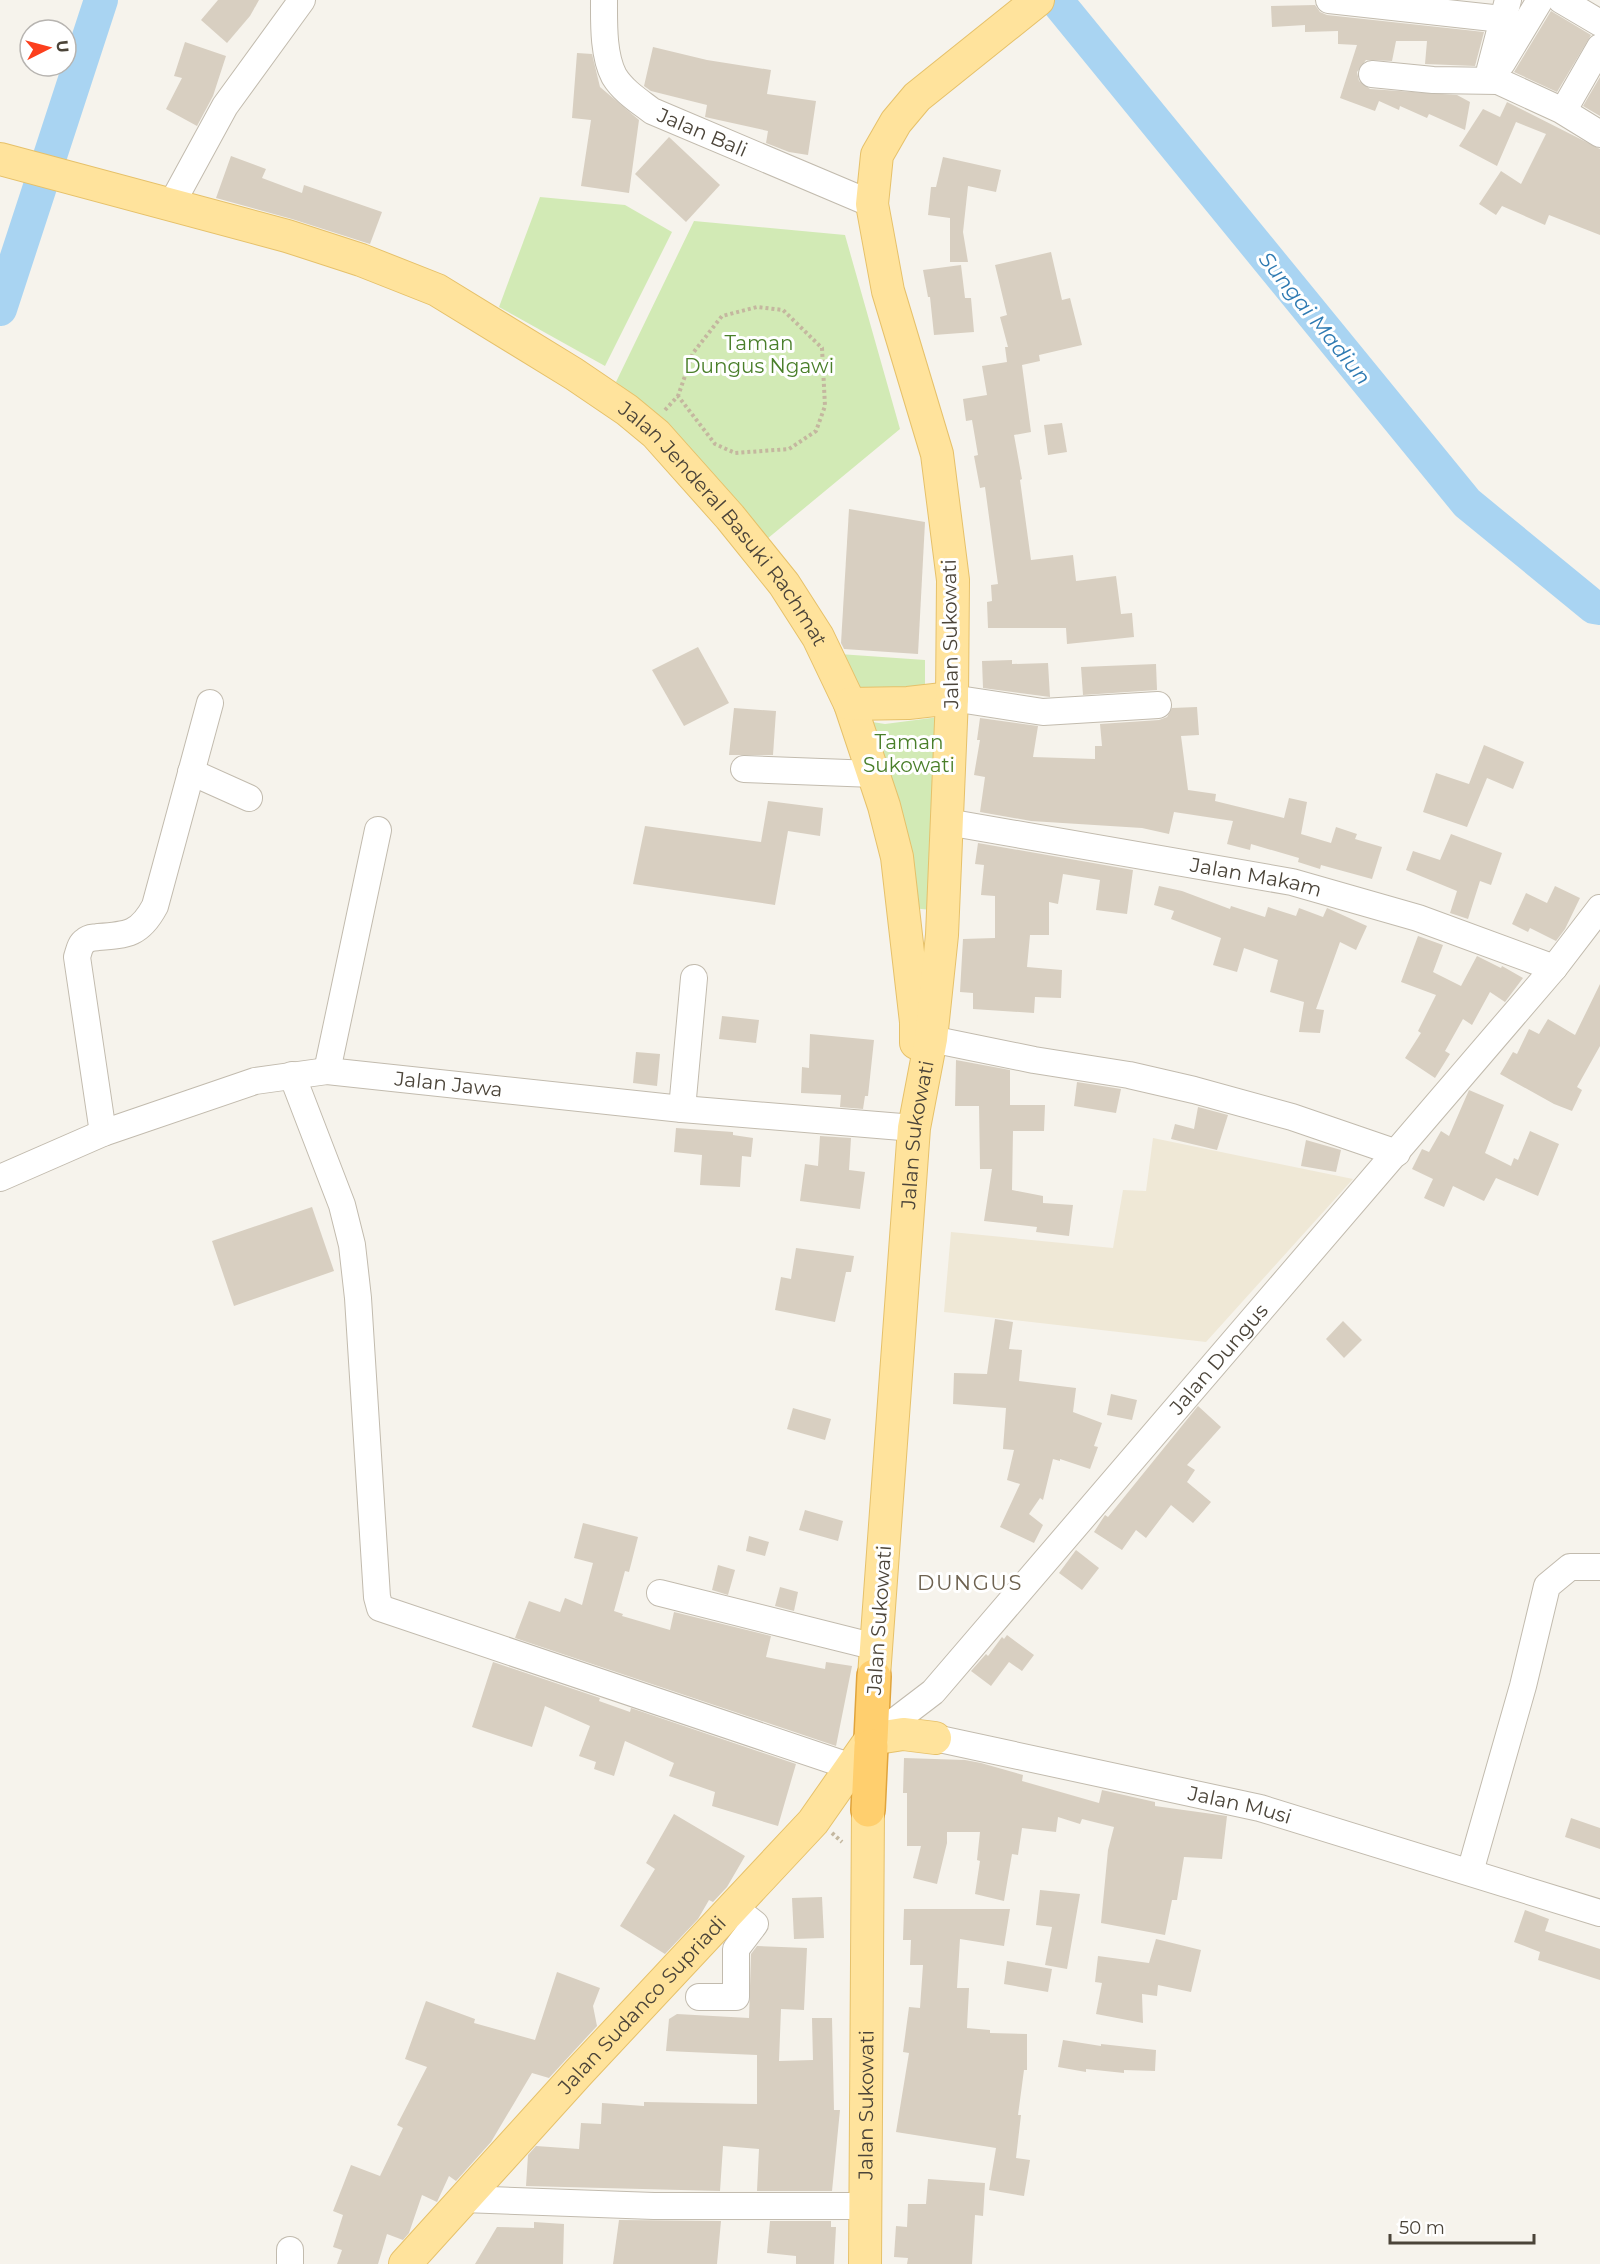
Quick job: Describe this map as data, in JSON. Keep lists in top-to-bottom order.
{
  "streets": {
    "highway": ["Jalan Sukowati"],
    "main road": ["Jalan Jenderal Basuki Rachmat", "Jalan Musi", "Jalan Sudanco Supriadi"],
    "street": [
      "Jalan Bali",
      "Jalan Makam",
      "Jalan Jawa",
      "Jalan Dungus"
    ]
  },
  "crossings": [
    ["Jalan Bali", "Jalan Sukowati"],
    ["Jalan Jenderal Basuki Rachmat", "Jalan Sukowati"],
    ["Jalan Jenderal Basuki Rachmat", "Jalan Jawa"],
    ["Jalan Sukowati", "Jalan Makam"],
    ["Jalan Sukowati", "Jalan Jawa"],
    ["Jalan Sukowati", "Jalan Dungus"],
    ["Jalan Sukowati", "Jalan Musi"],
    ["Jalan Sukowati", "Jalan Sudanco Supriadi"],
    ["Jalan Makam", "Jalan Dungus"],
    ["Jalan Dungus", "Jalan Musi"],
    ["Jalan Dungus", "Jalan Sudanco Supriadi"],
    ["Jalan Musi", "Jalan Sudanco Supriadi"]
  ],
  "districts": ["DUNGUS"],
  "water": ["Sungai Madiun"],
  "parks": ["Taman Dungus Ngawi", "Taman Sukowati"],
  "scale_bar": "50 m",
  "north": "right"
}
